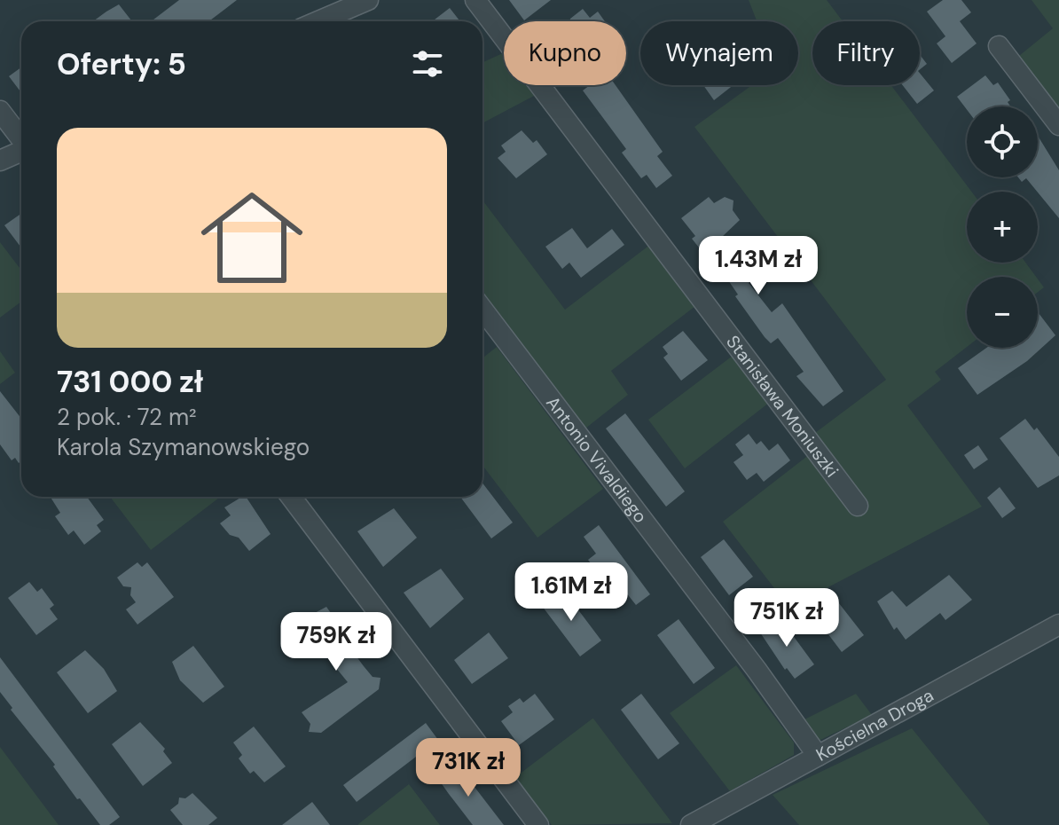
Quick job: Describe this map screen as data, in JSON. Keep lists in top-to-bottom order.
{
  "streets": {
    "street": ["Stanisława Moniuszki", "Antonio Vivaldiego", "Kościelna Droga"]
  },
  "crossings": [
    ["Antonio Vivaldiego", "Kościelna Droga"]
  ],
  "page": {
    "chip": ["Kupno", "Wynajem", "Filtry"],
    "heading": "Oferty: 5",
    "map_buttons": ["+", "−"],
    "list": [
      {
        "name": "731 000 zł",
        "note": "2 pok. · 72 m² · Karola Szymanowskiego"
      }
    ],
    "price": [
      "1.43M zł",
      "1.61M zł",
      "751K zł",
      "759K zł",
      "731K zł"
    ]
  }
}
